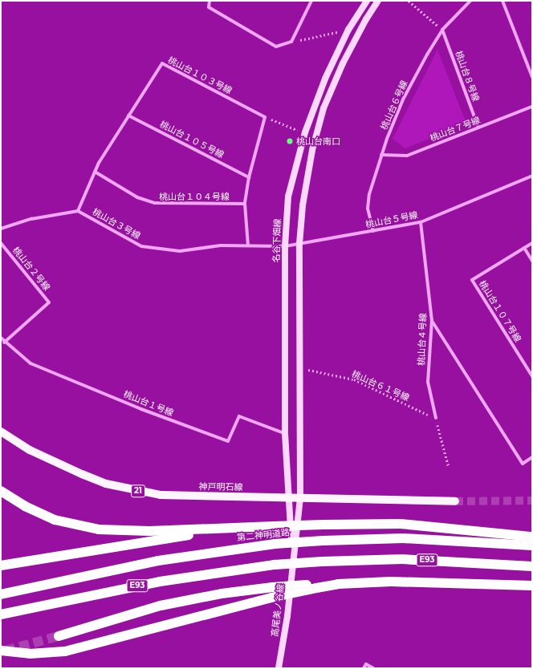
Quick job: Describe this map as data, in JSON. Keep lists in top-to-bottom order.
{
  "streets": {
    "highway": ["第二神明道路", "E93"],
    "main road": ["神戸明石線", "21"],
    "street": [
      "桃山台１０３号線",
      "桃山台８号線",
      "桃山台６号線",
      "桃山台７号線",
      "桃山台１０５号線",
      "桃山台１０４号線",
      "桃山台５号線",
      "桃山台３号線",
      "名谷下畑線",
      "桃山台２号線",
      "桃山台１０７号線",
      "桃山台４号線",
      "桃山台１号線",
      "高尾美ノ谷線"
    ],
    "path": ["桃山台６１号線"]
  },
  "crossings": [
    ["桃山台１０３号線", "桃山台１０５号線"],
    ["桃山台１０３号線", "桃山台１０４号線"],
    ["桃山台１０３号線", "桃山台３号線"],
    ["桃山台８号線", "桃山台６号線"],
    ["桃山台８号線", "桃山台７号線"],
    ["桃山台６号線", "桃山台７号線"],
    ["桃山台６号線", "桃山台５号線"],
    ["桃山台５号線", "桃山台３号線"],
    ["桃山台５号線", "名谷下畑線"],
    ["桃山台５号線", "桃山台４号線"],
    ["桃山台３号線", "名谷下畑線"],
    ["名谷下畑線", "桃山台１号線"],
    ["名谷下畑線", "神戸明石線"],
    ["名谷下畑線", "高尾美ノ谷線"],
    ["桃山台２号線", "桃山台１号線"],
    ["桃山台４号線", "桃山台６１号線"],
    ["神戸明石線", "高尾美ノ谷線"]
  ],
  "places": ["桃山台南口"]
}
